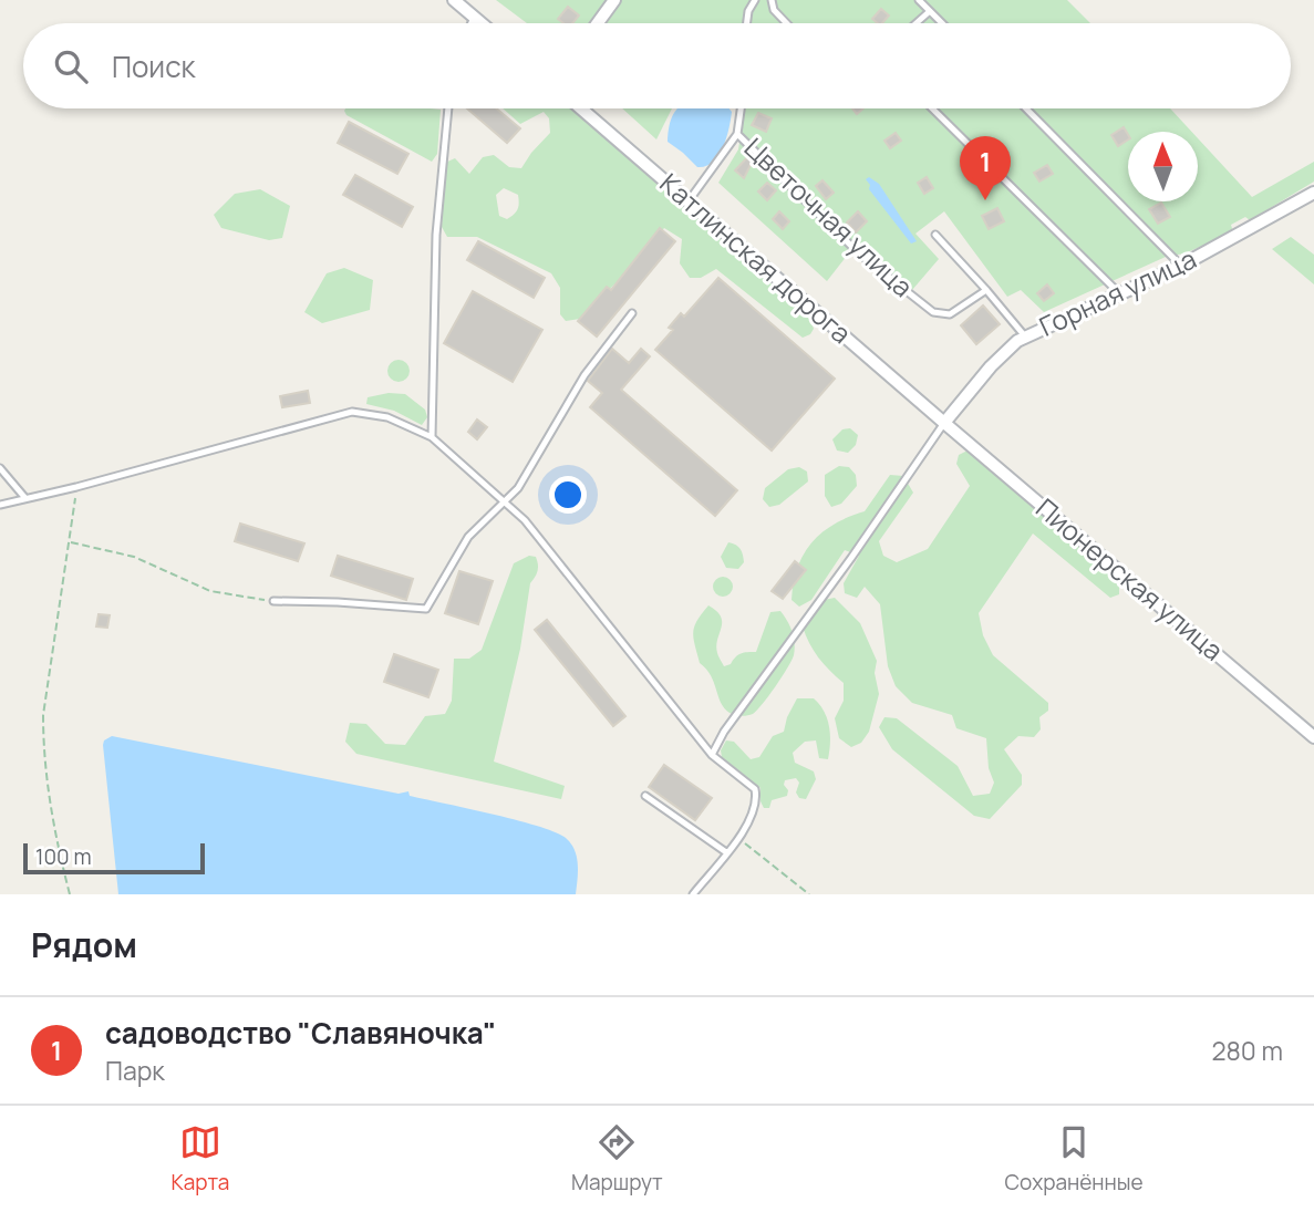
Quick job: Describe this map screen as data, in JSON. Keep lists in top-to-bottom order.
{
  "streets": {
    "street": ["Катлинская дорога", "Горная улица", "Пионерская улица"],
    "lane": ["Цветочная улица"]
  },
  "crossings": [
    ["Катлинская дорога", "Горная улица"],
    ["Катлинская дорога", "Пионерская улица"],
    ["Горная улица", "Пионерская улица"]
  ],
  "scale_bar": "100 m",
  "north": "top",
  "page": {
    "search": "Поиск",
    "pins": "1",
    "scale": "100 m",
    "heading": "Рядом",
    "list": [
      {
        "mark": "1",
        "name": "садоводство \"Славяночка\"",
        "note": "Парк",
        "value": "280 m"
      }
    ],
    "nav": ["Карта", "Маршрут", "Сохранённые"]
  }
}
